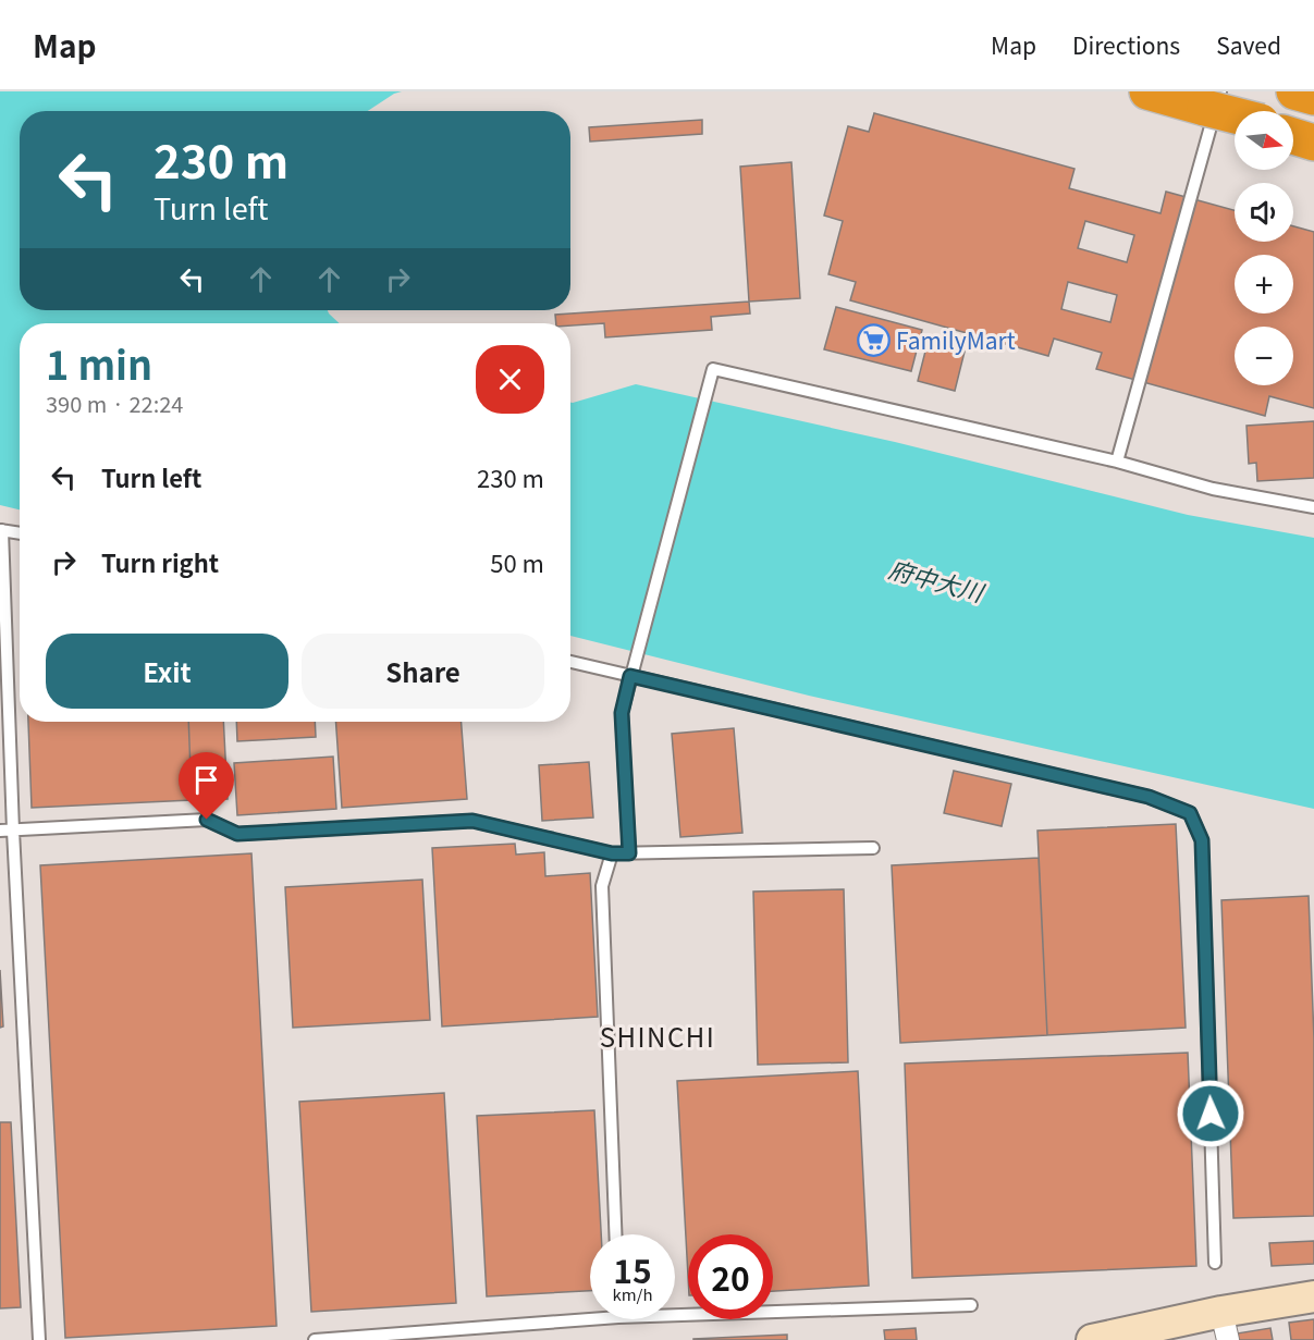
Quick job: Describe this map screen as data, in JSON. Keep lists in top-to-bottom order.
{
  "districts": ["SHINCHI"],
  "water": ["府中大川"],
  "places": {
    "supermarket": ["FamilyMart"]
  },
  "north": "right",
  "page": {
    "header": "Map",
    "nav": ["Map", "Directions", "Saved"],
    "map_buttons": ["+", "−"],
    "turn": ["230 m", "Turn left"],
    "heading": ["1 min", "390 m · 22:24"],
    "list": [
      {
        "name": "Turn left",
        "value": "230 m"
      },
      {
        "name": "Turn right",
        "value": "50 m"
      }
    ],
    "buttons": ["Exit", "Share"],
    "speed": "15 km/h",
    "limit": "20"
  }
}
